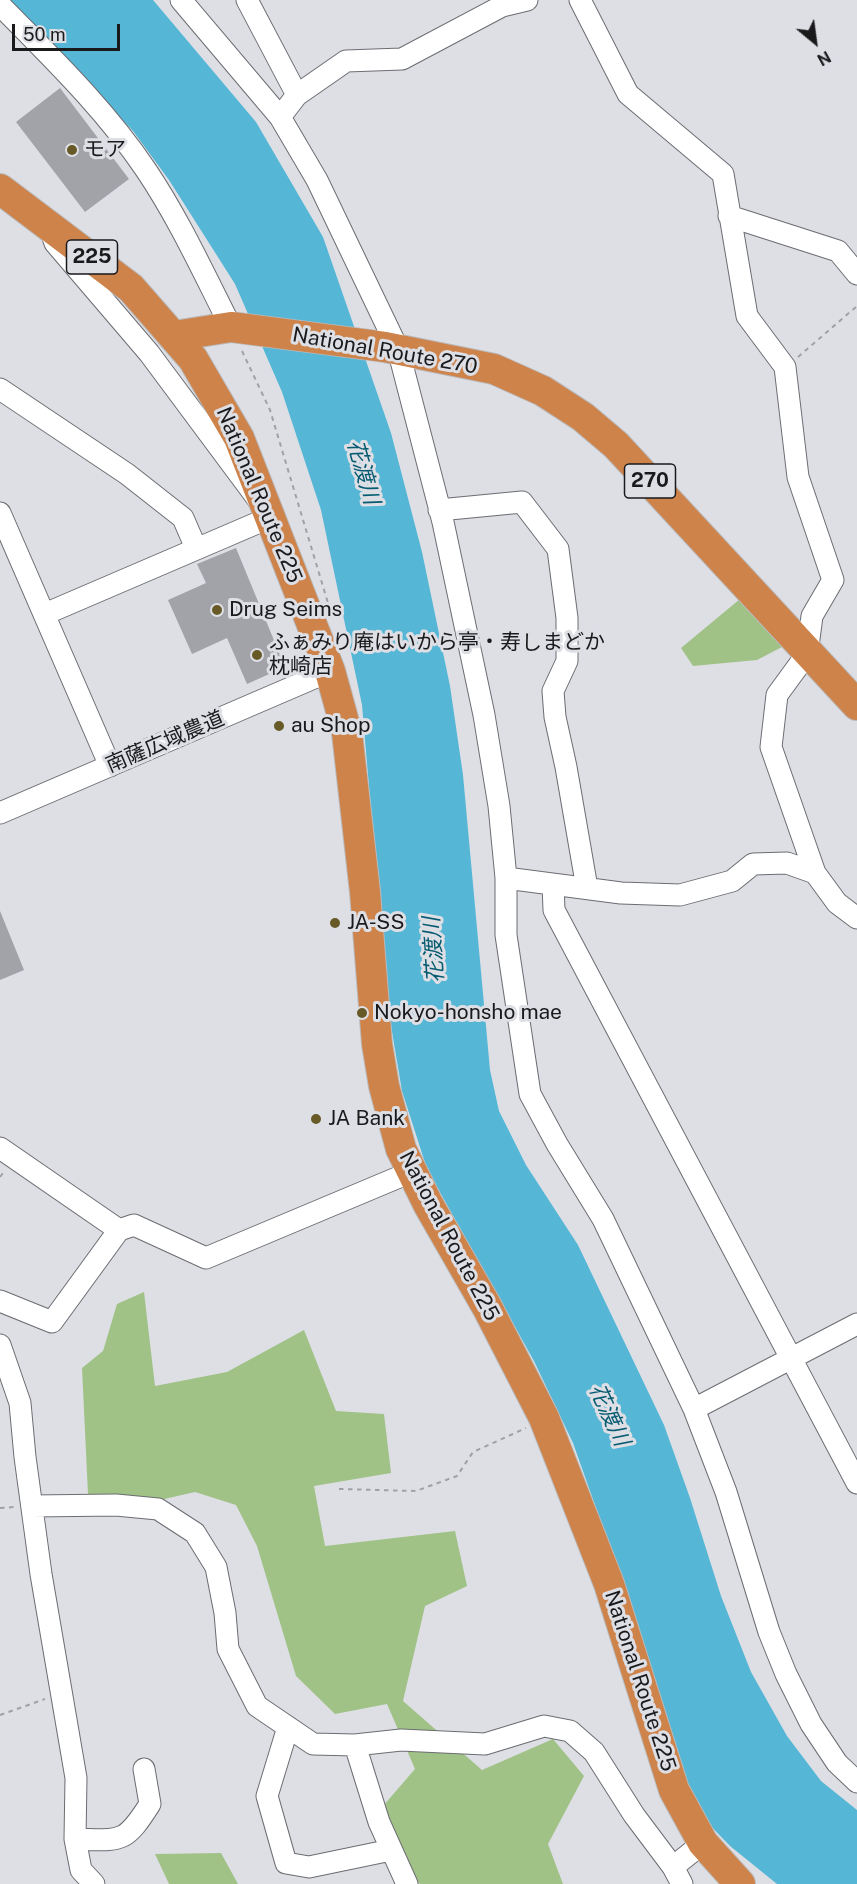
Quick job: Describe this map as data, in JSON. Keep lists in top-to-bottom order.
{
  "streets": {
    "highway": [
      "225",
      "National Route 270",
      "270",
      "National Route 225"
    ],
    "street": ["南薩広域農道"]
  },
  "crossings": [
    ["National Route 270", "National Route 225"],
    ["National Route 225", "南薩広域農道"]
  ],
  "water": ["花渡川"],
  "places": [
    "モア",
    "Drug Seims",
    "ふぁみり庵はいから亭・寿しまどか 枕崎店",
    "au Shop",
    "JA-SS",
    "Nokyo-honsho mae",
    "JA Bank"
  ],
  "scale_bar": "50 m",
  "north": "bottom right"
}
